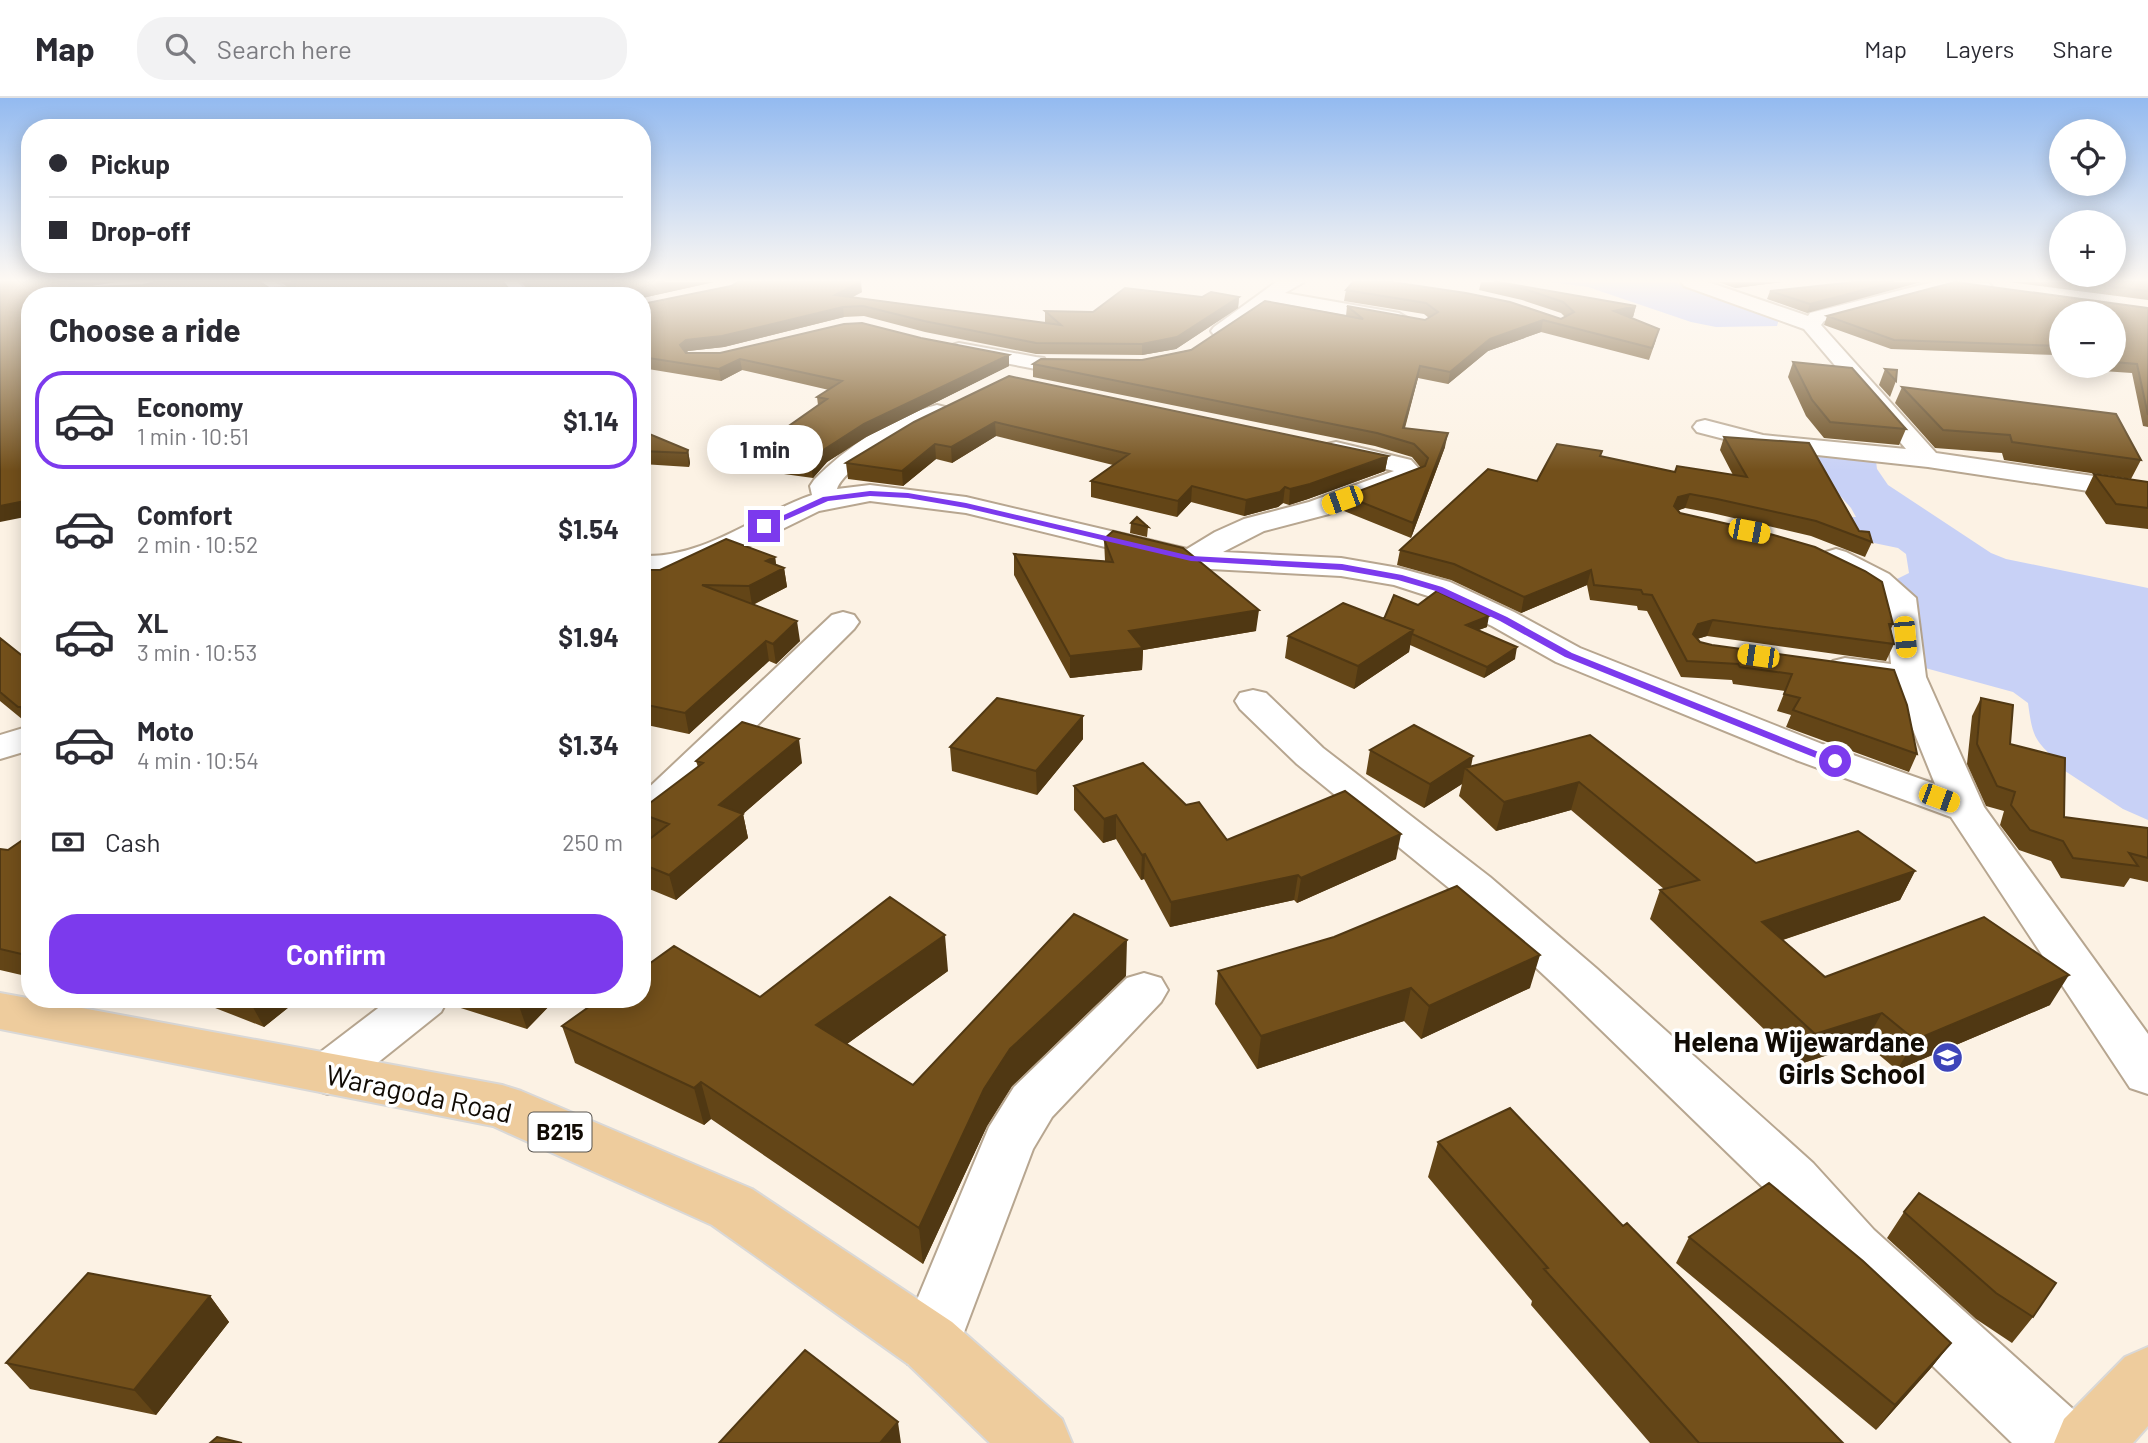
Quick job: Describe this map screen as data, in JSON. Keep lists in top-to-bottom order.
{
  "streets": {
    "main road": ["Waragoda Road", "B215"]
  },
  "places": {
    "school or university": ["Helena Wijewardane Girls School"]
  },
  "page": {
    "header": "Map",
    "search": "Search here",
    "nav": ["Map", "Layers", "Share"],
    "map_buttons": ["+", "−"],
    "banner": ["Pickup", "Drop-off"],
    "heading": "Choose a ride",
    "list": [
      {
        "name": "Economy",
        "note": "1 min · 10:51",
        "value": "$1.14"
      },
      {
        "name": "Comfort",
        "note": "2 min · 10:52",
        "value": "$1.54"
      },
      {
        "name": "XL",
        "note": "3 min · 10:53",
        "value": "$1.94"
      },
      {
        "name": "Moto",
        "note": "4 min · 10:54",
        "value": "$1.34"
      }
    ],
    "bubble": "1 min",
    "pay": ["Cash", "250 m"],
    "buttons": "Confirm"
  }
}
